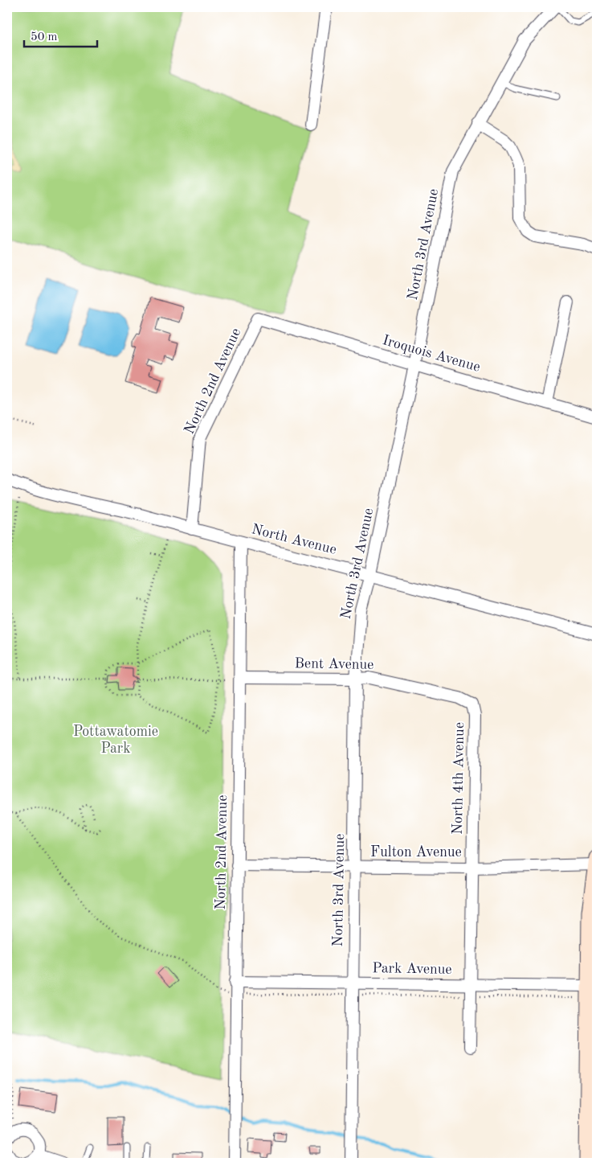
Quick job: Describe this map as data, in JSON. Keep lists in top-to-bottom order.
{
  "streets": {
    "street": [
      "North 3rd Avenue",
      "Iroquois Avenue",
      "North 2nd Avenue",
      "North Avenue",
      "Bent Avenue",
      "North 4th Avenue",
      "Fulton Avenue",
      "Park Avenue"
    ]
  },
  "crossings": [
    ["North 3rd Avenue", "Iroquois Avenue"],
    ["North 3rd Avenue", "North Avenue"],
    ["North 3rd Avenue", "Bent Avenue"],
    ["North 3rd Avenue", "Fulton Avenue"],
    ["North 3rd Avenue", "Park Avenue"],
    ["Iroquois Avenue", "North 2nd Avenue"],
    ["North 2nd Avenue", "North Avenue"],
    ["North 2nd Avenue", "Bent Avenue"],
    ["North 2nd Avenue", "Fulton Avenue"],
    ["North 2nd Avenue", "Park Avenue"],
    ["Bent Avenue", "North 4th Avenue"],
    ["North 4th Avenue", "Fulton Avenue"],
    ["North 4th Avenue", "Park Avenue"]
  ],
  "parks": ["Pottawatomie Park"],
  "scale_bar": "50 m"
}
